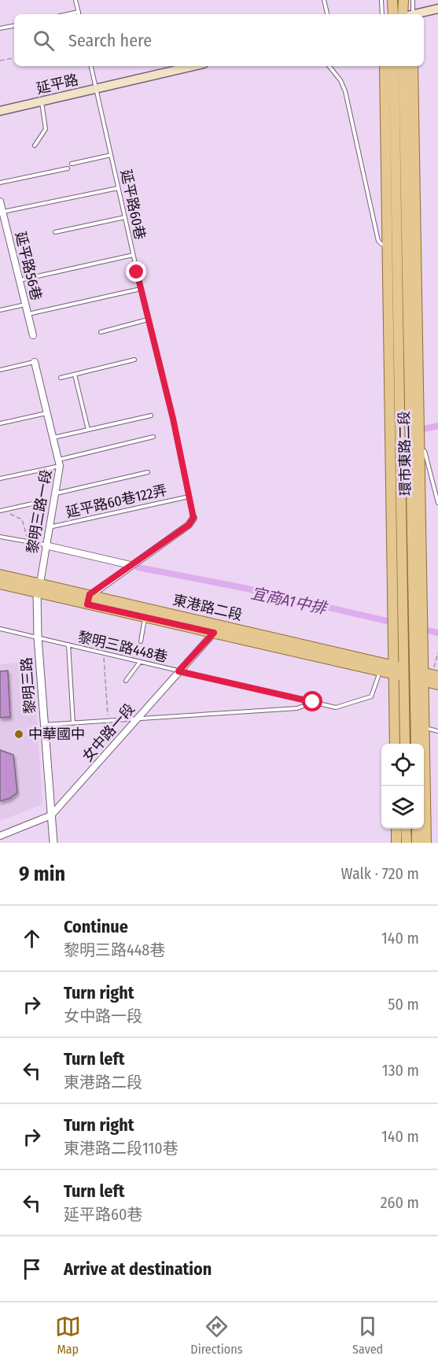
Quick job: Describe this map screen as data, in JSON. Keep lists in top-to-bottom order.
{
  "streets": {
    "main road": ["延平路", "環市東路二段", "東港路二段"],
    "street": [
      "延平路56巷",
      "黎明三路一段",
      "黎明三路",
      "女中路一段"
    ],
    "lane": ["延平路60巷", "延平路60巷122弄", "黎明三路448巷"]
  },
  "crossings": [
    ["延平路", "延平路60巷"],
    ["延平路60巷", "延平路60巷122弄"],
    ["環市東路二段", "東港路二段"],
    ["延平路60巷122弄", "黎明三路一段"],
    ["黎明三路一段", "東港路二段"],
    ["黎明三路一段", "黎明三路"],
    ["東港路二段", "黎明三路448巷"],
    ["東港路二段", "黎明三路"],
    ["東港路二段", "女中路一段"],
    ["黎明三路448巷", "黎明三路"],
    ["黎明三路448巷", "女中路一段"],
    ["黎明三路", "女中路一段"]
  ],
  "water": ["宜商A1中排"],
  "places": ["中華國中"],
  "page": {
    "search": "Search here",
    "heading": ["9 min", "Walk · 720 m"],
    "list": [
      ["Continue", "黎明三路448巷", "140 m"],
      ["Turn right", "女中路一段", "50 m"],
      ["Turn left", "東港路二段", "130 m"],
      ["Turn right", "東港路二段110巷", "140 m"],
      ["Turn left", "延平路60巷", "260 m"],
      "Arrive at destination"
    ],
    "nav": ["Map", "Directions", "Saved"]
  }
}
